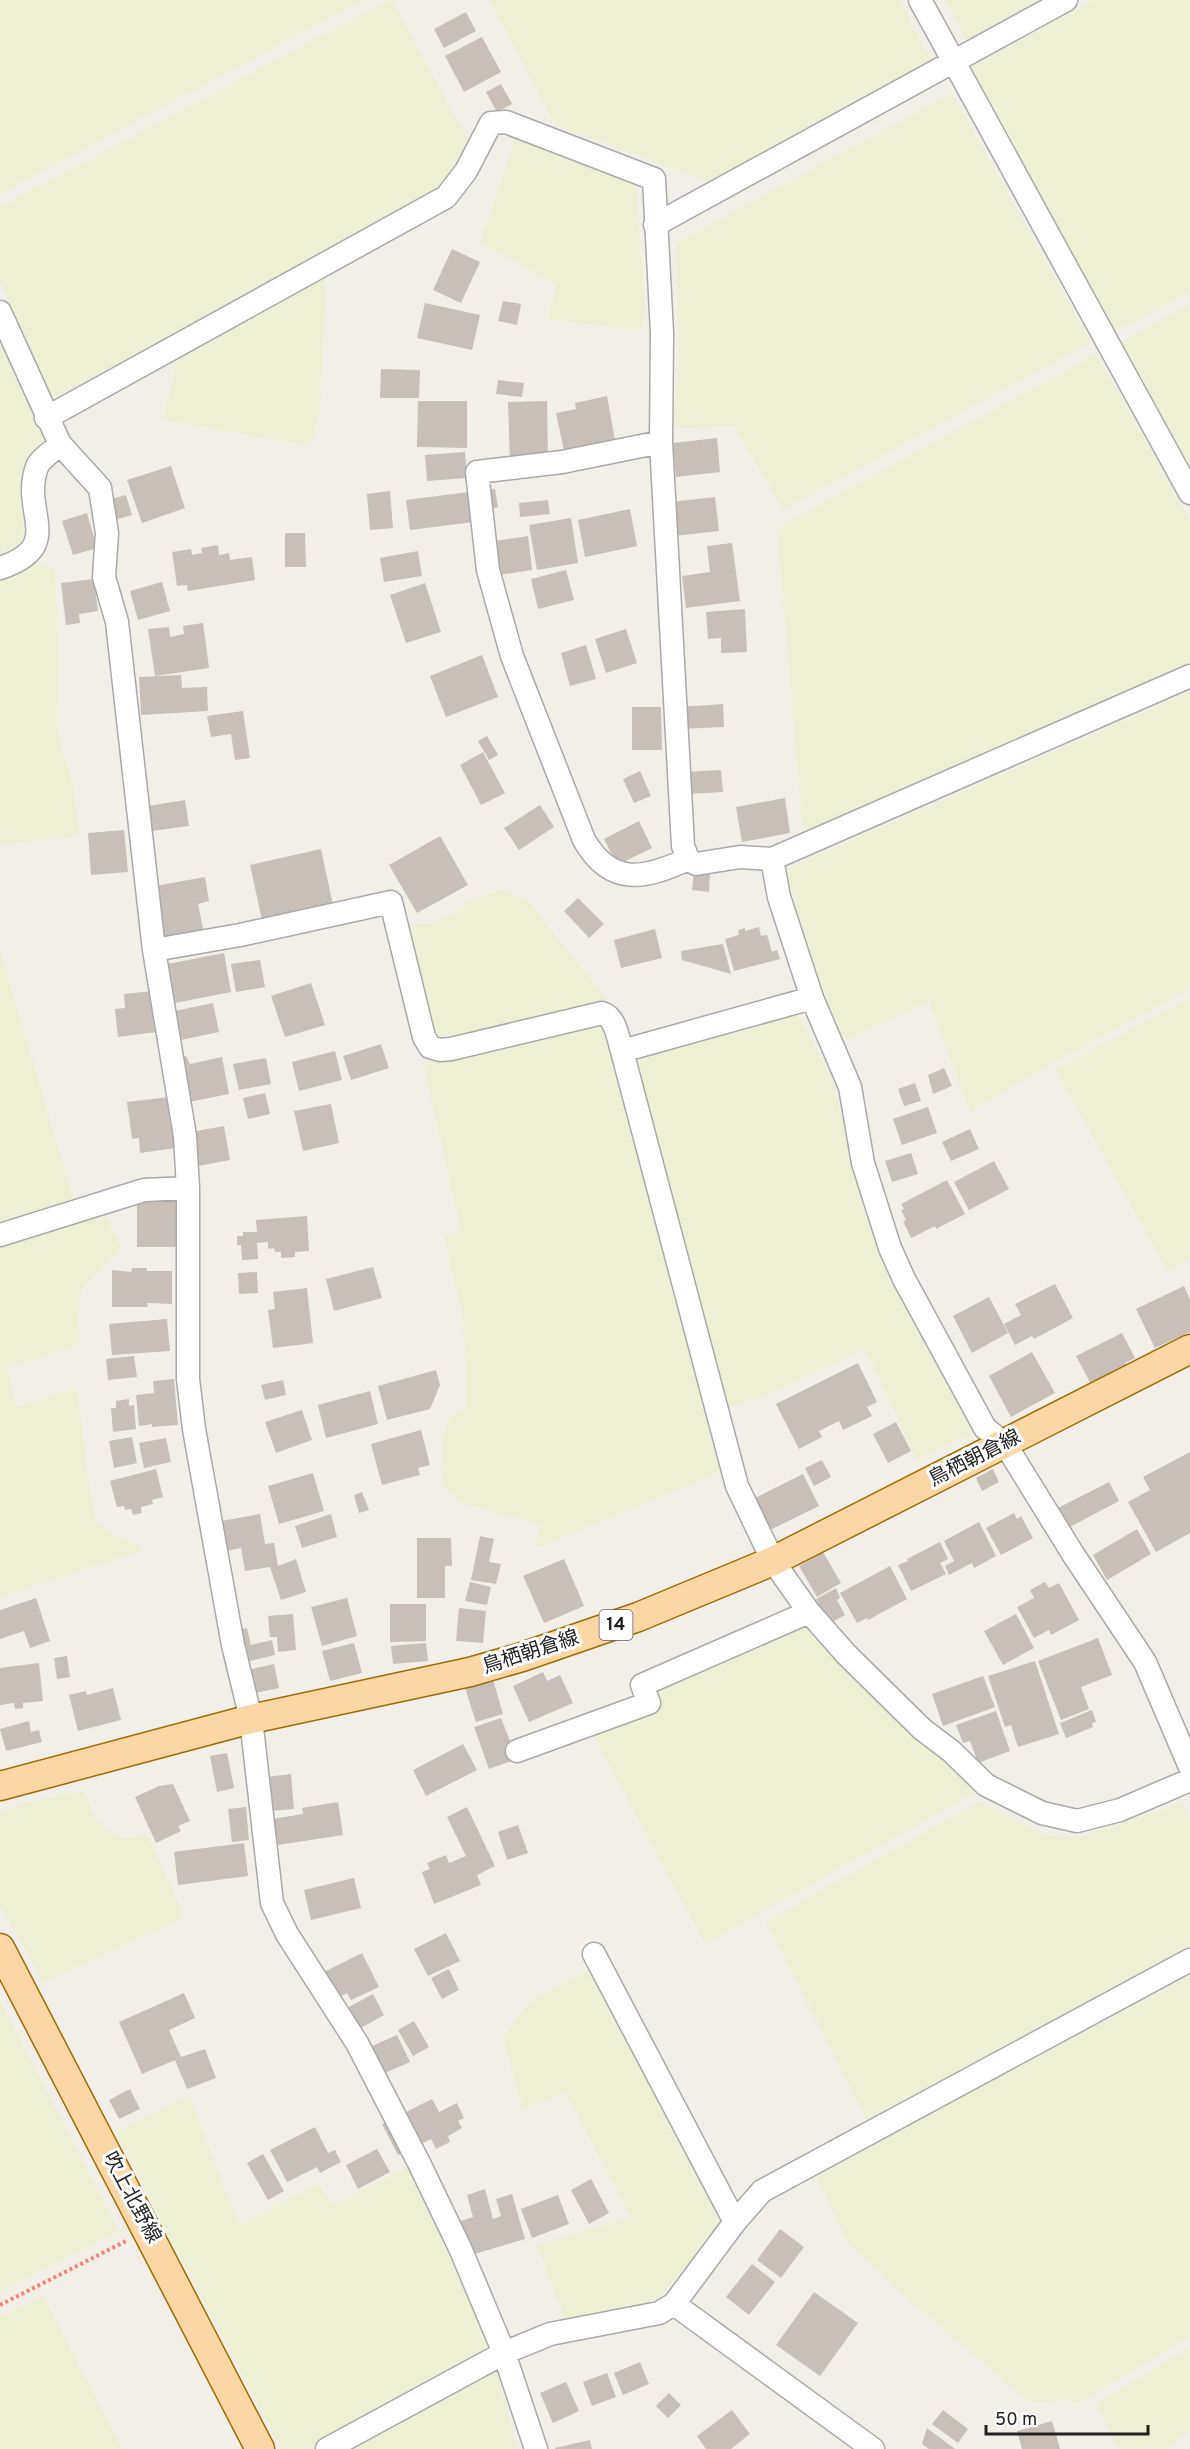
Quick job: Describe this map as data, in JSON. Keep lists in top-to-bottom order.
{
  "streets": {
    "main road": ["鳥栖朝倉線", "14", "吹上北野線"]
  },
  "scale_bar": "50 m"
}
